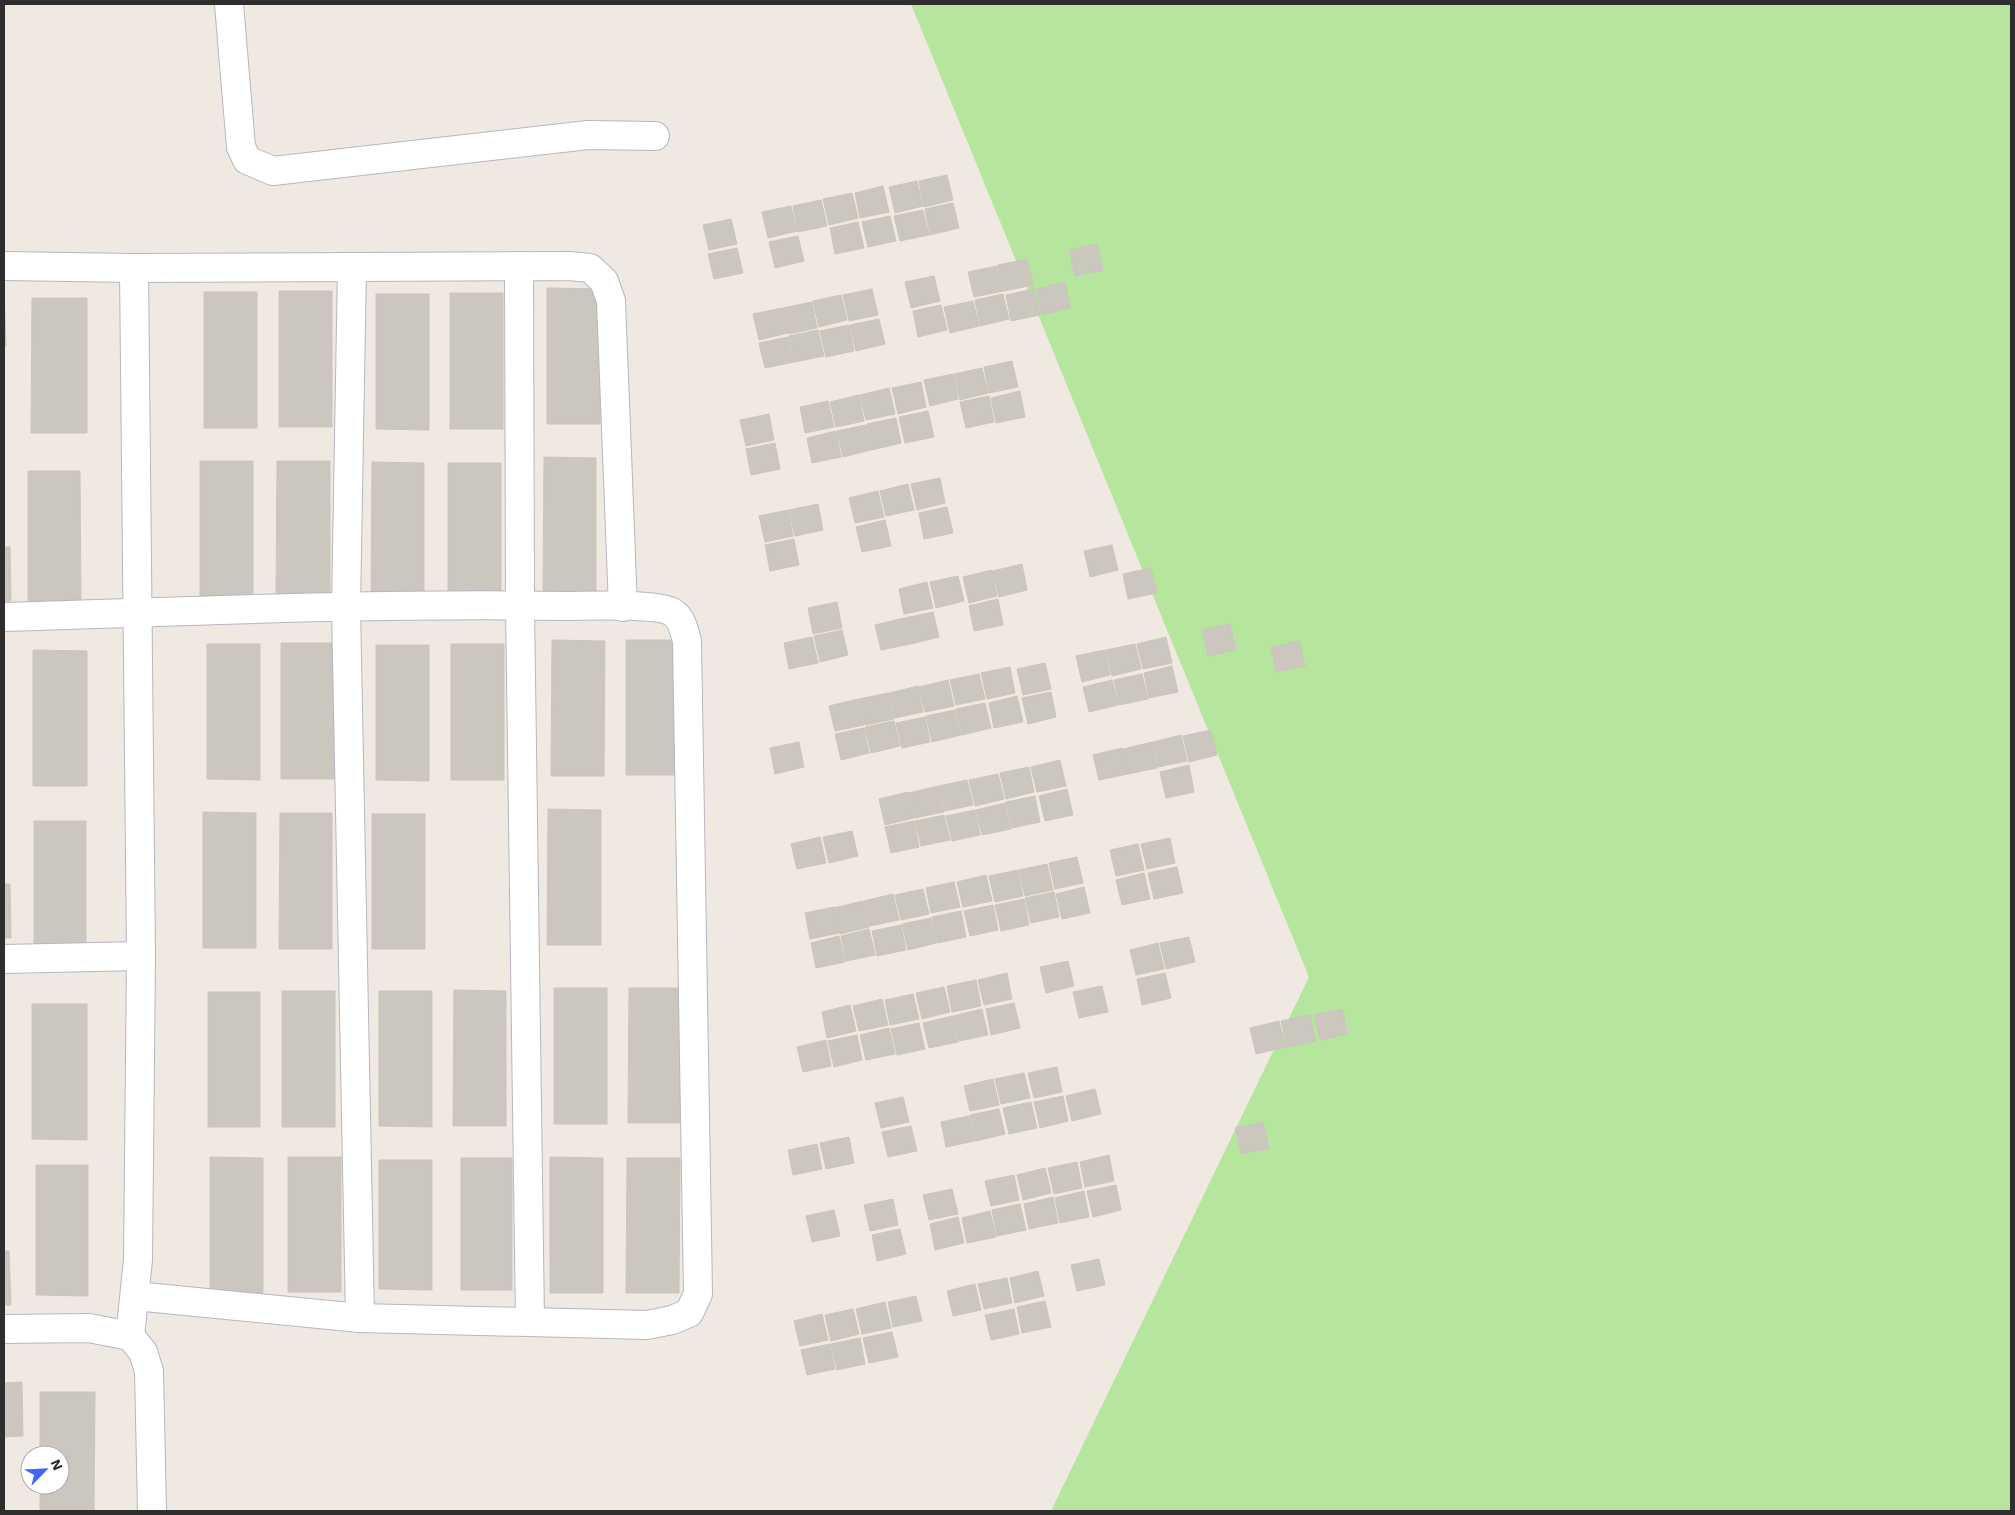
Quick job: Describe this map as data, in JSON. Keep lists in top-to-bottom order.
{
  "north": "top right"
}
